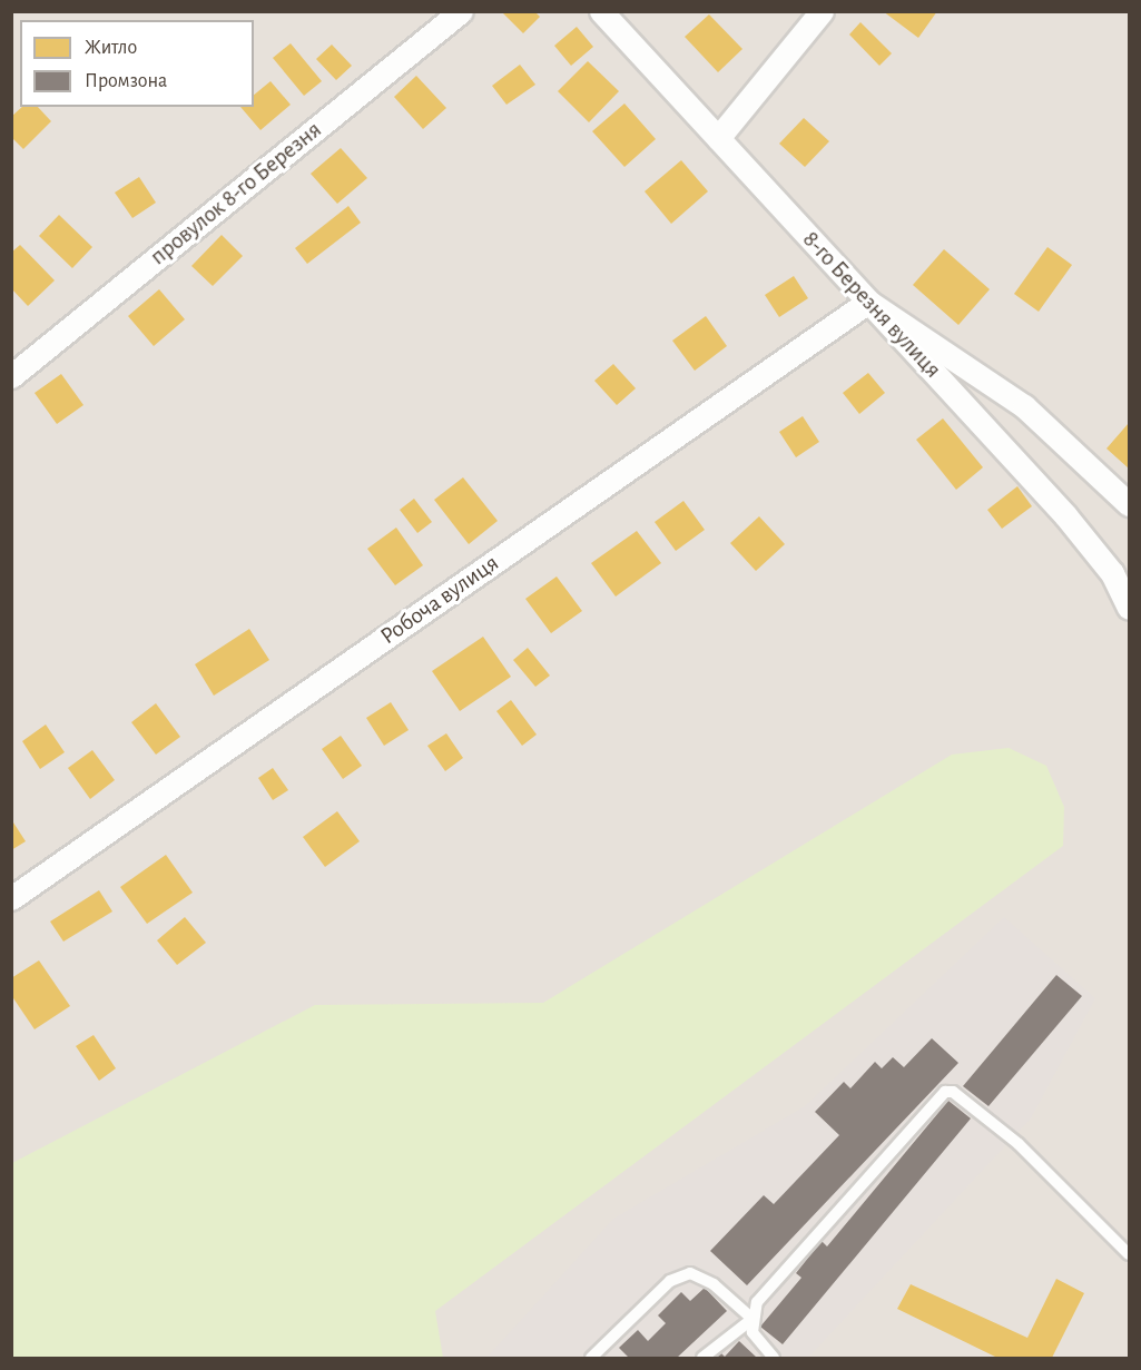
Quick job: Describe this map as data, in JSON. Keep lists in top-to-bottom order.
{
  "streets": {
    "street": ["провулок 8-го Березня", "8-го Березня вулиця", "Робоча вулиця"]
  },
  "crossings": [
    ["8-го Березня вулиця", "Робоча вулиця"]
  ],
  "legend": ["Житло", "Промзона"]
}
